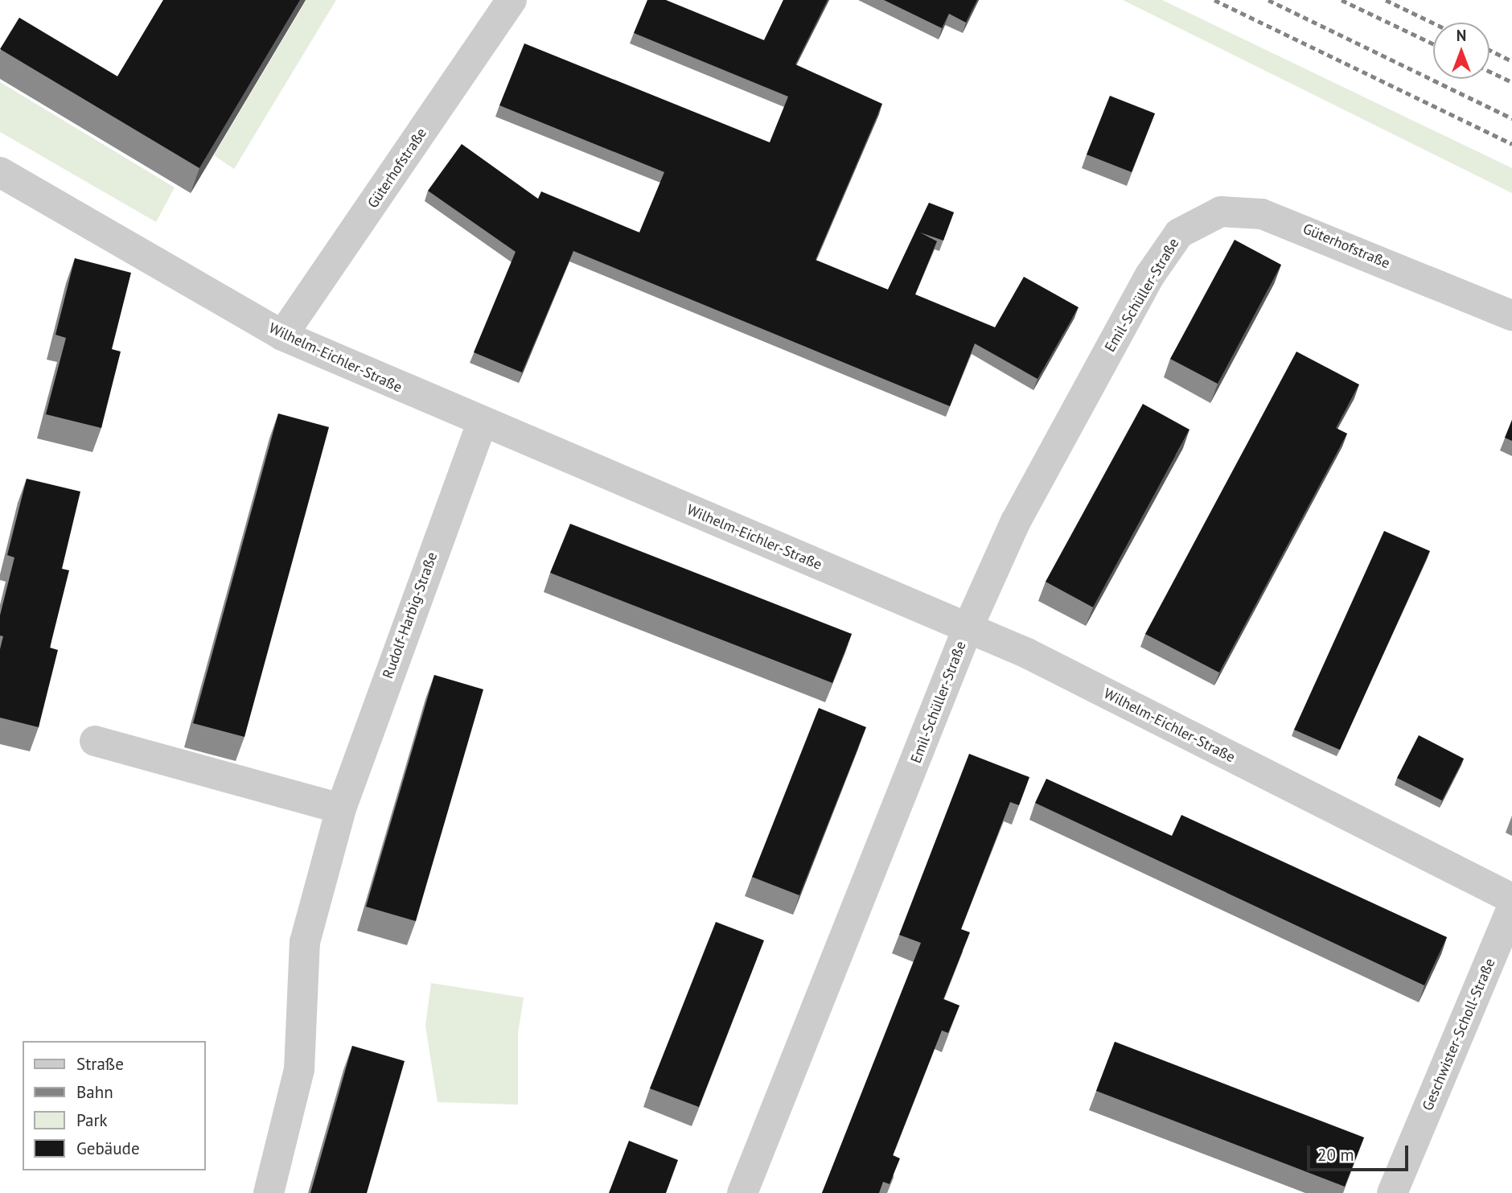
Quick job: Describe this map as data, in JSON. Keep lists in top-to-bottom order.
{
  "streets": {
    "street": [
      "Güterhofstraße",
      "Emil-Schüller-Straße",
      "Wilhelm-Eichler-Straße",
      "Rudolf-Harbig-Straße",
      "Geschwister-Scholl-Straße"
    ]
  },
  "crossings": [
    ["Güterhofstraße", "Emil-Schüller-Straße"],
    ["Güterhofstraße", "Wilhelm-Eichler-Straße"],
    ["Emil-Schüller-Straße", "Wilhelm-Eichler-Straße"],
    ["Wilhelm-Eichler-Straße", "Rudolf-Harbig-Straße"]
  ],
  "legend": [
    "Straße",
    "Bahn",
    "Park",
    "Gebäude"
  ],
  "scale_bar": "20 m",
  "north": "top"
}
